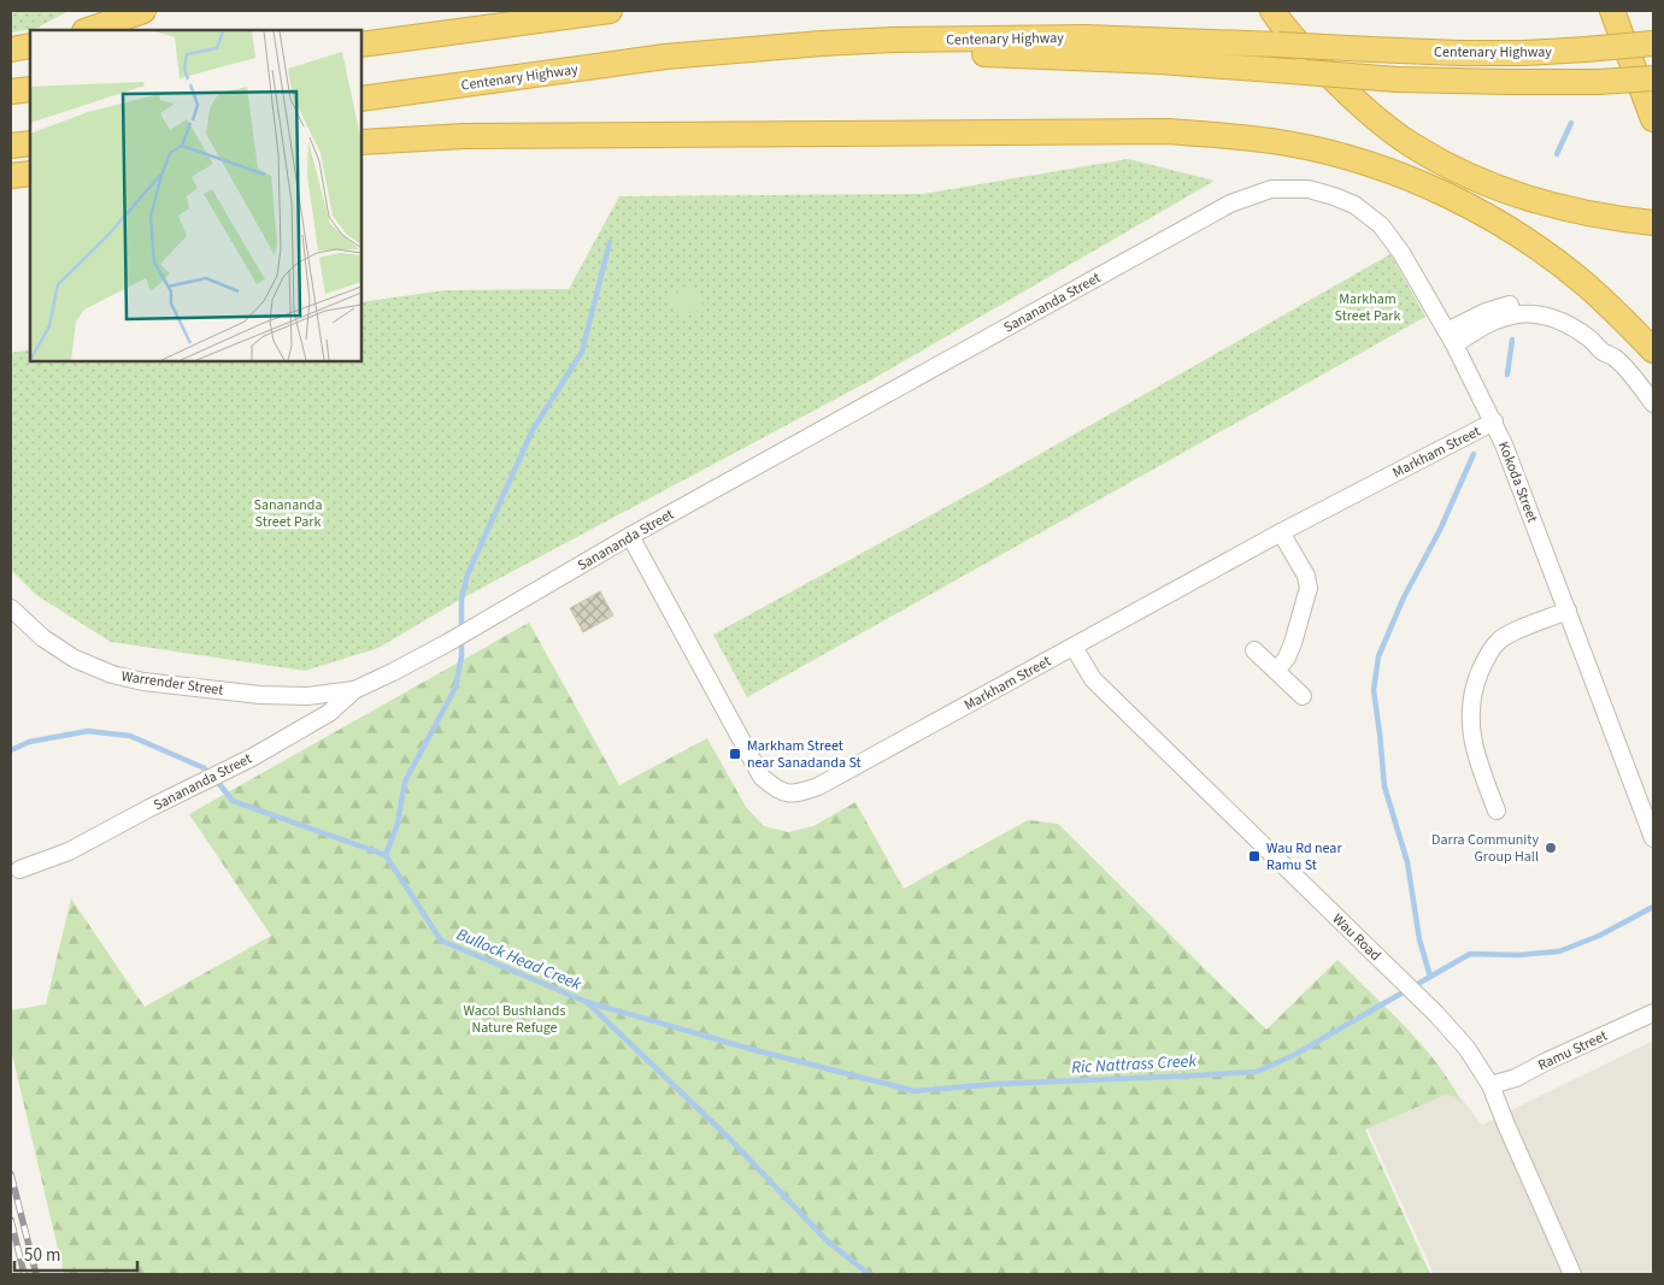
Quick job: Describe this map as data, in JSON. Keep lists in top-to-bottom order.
{
  "streets": {
    "highway": ["Centenary Highway"],
    "street": [
      "Sanananda Street",
      "Markham Street",
      "Kokoda Street",
      "Warrender Street",
      "Wau Road",
      "Ramu Street"
    ]
  },
  "crossings": [
    ["Sanananda Street", "Markham Street"],
    ["Sanananda Street", "Kokoda Street"],
    ["Sanananda Street", "Warrender Street"],
    ["Markham Street", "Kokoda Street"],
    ["Markham Street", "Wau Road"],
    ["Wau Road", "Ramu Street"]
  ],
  "water": ["Bullock Head Creek", "Ric Nattrass Creek"],
  "parks": ["Markham Street Park", "Sanananda Street Park", "Wacol Bushlands Nature Refuge"],
  "places": {
    "transit": ["Markham Street near Sanadanda St", "Wau Rd near Ramu St"],
    "other": ["Darra Community Group Hall"]
  },
  "scale_bar": "50 m"
}
